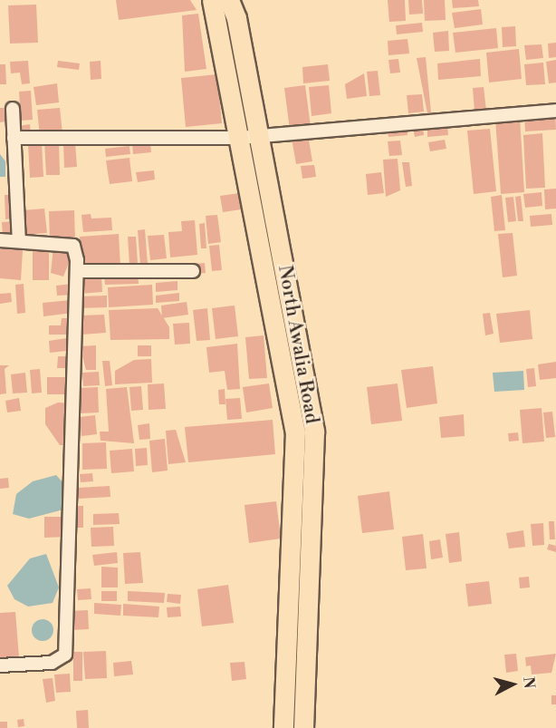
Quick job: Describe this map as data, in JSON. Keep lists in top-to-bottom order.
{
  "streets": {
    "main road": ["North Awalia Road"]
  },
  "north": "right"
}
